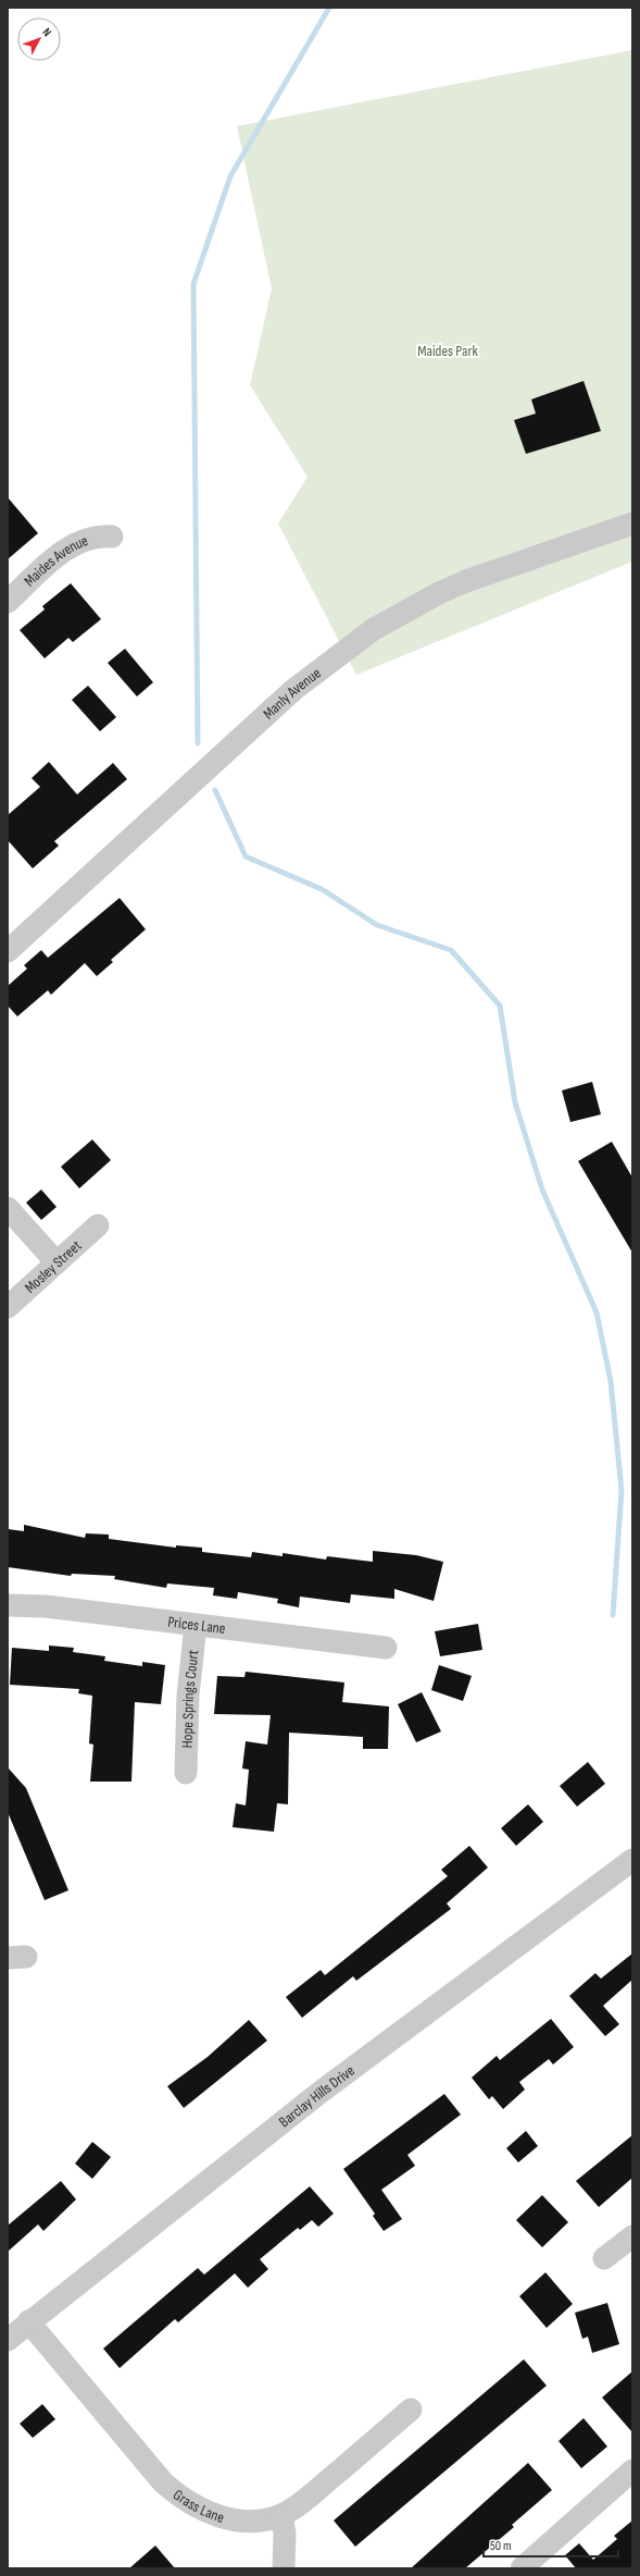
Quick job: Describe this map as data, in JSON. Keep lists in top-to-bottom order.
{
  "streets": {
    "street": [
      "Maides Avenue",
      "Manly Avenue",
      "Mosley Street",
      "Prices Lane",
      "Hope Springs Court",
      "Barclay Hills Drive",
      "Grass Lane"
    ]
  },
  "crossings": [
    ["Prices Lane", "Hope Springs Court"],
    ["Barclay Hills Drive", "Grass Lane"]
  ],
  "parks": ["Maides Park"],
  "scale_bar": "50 m",
  "north": "top right"
}
